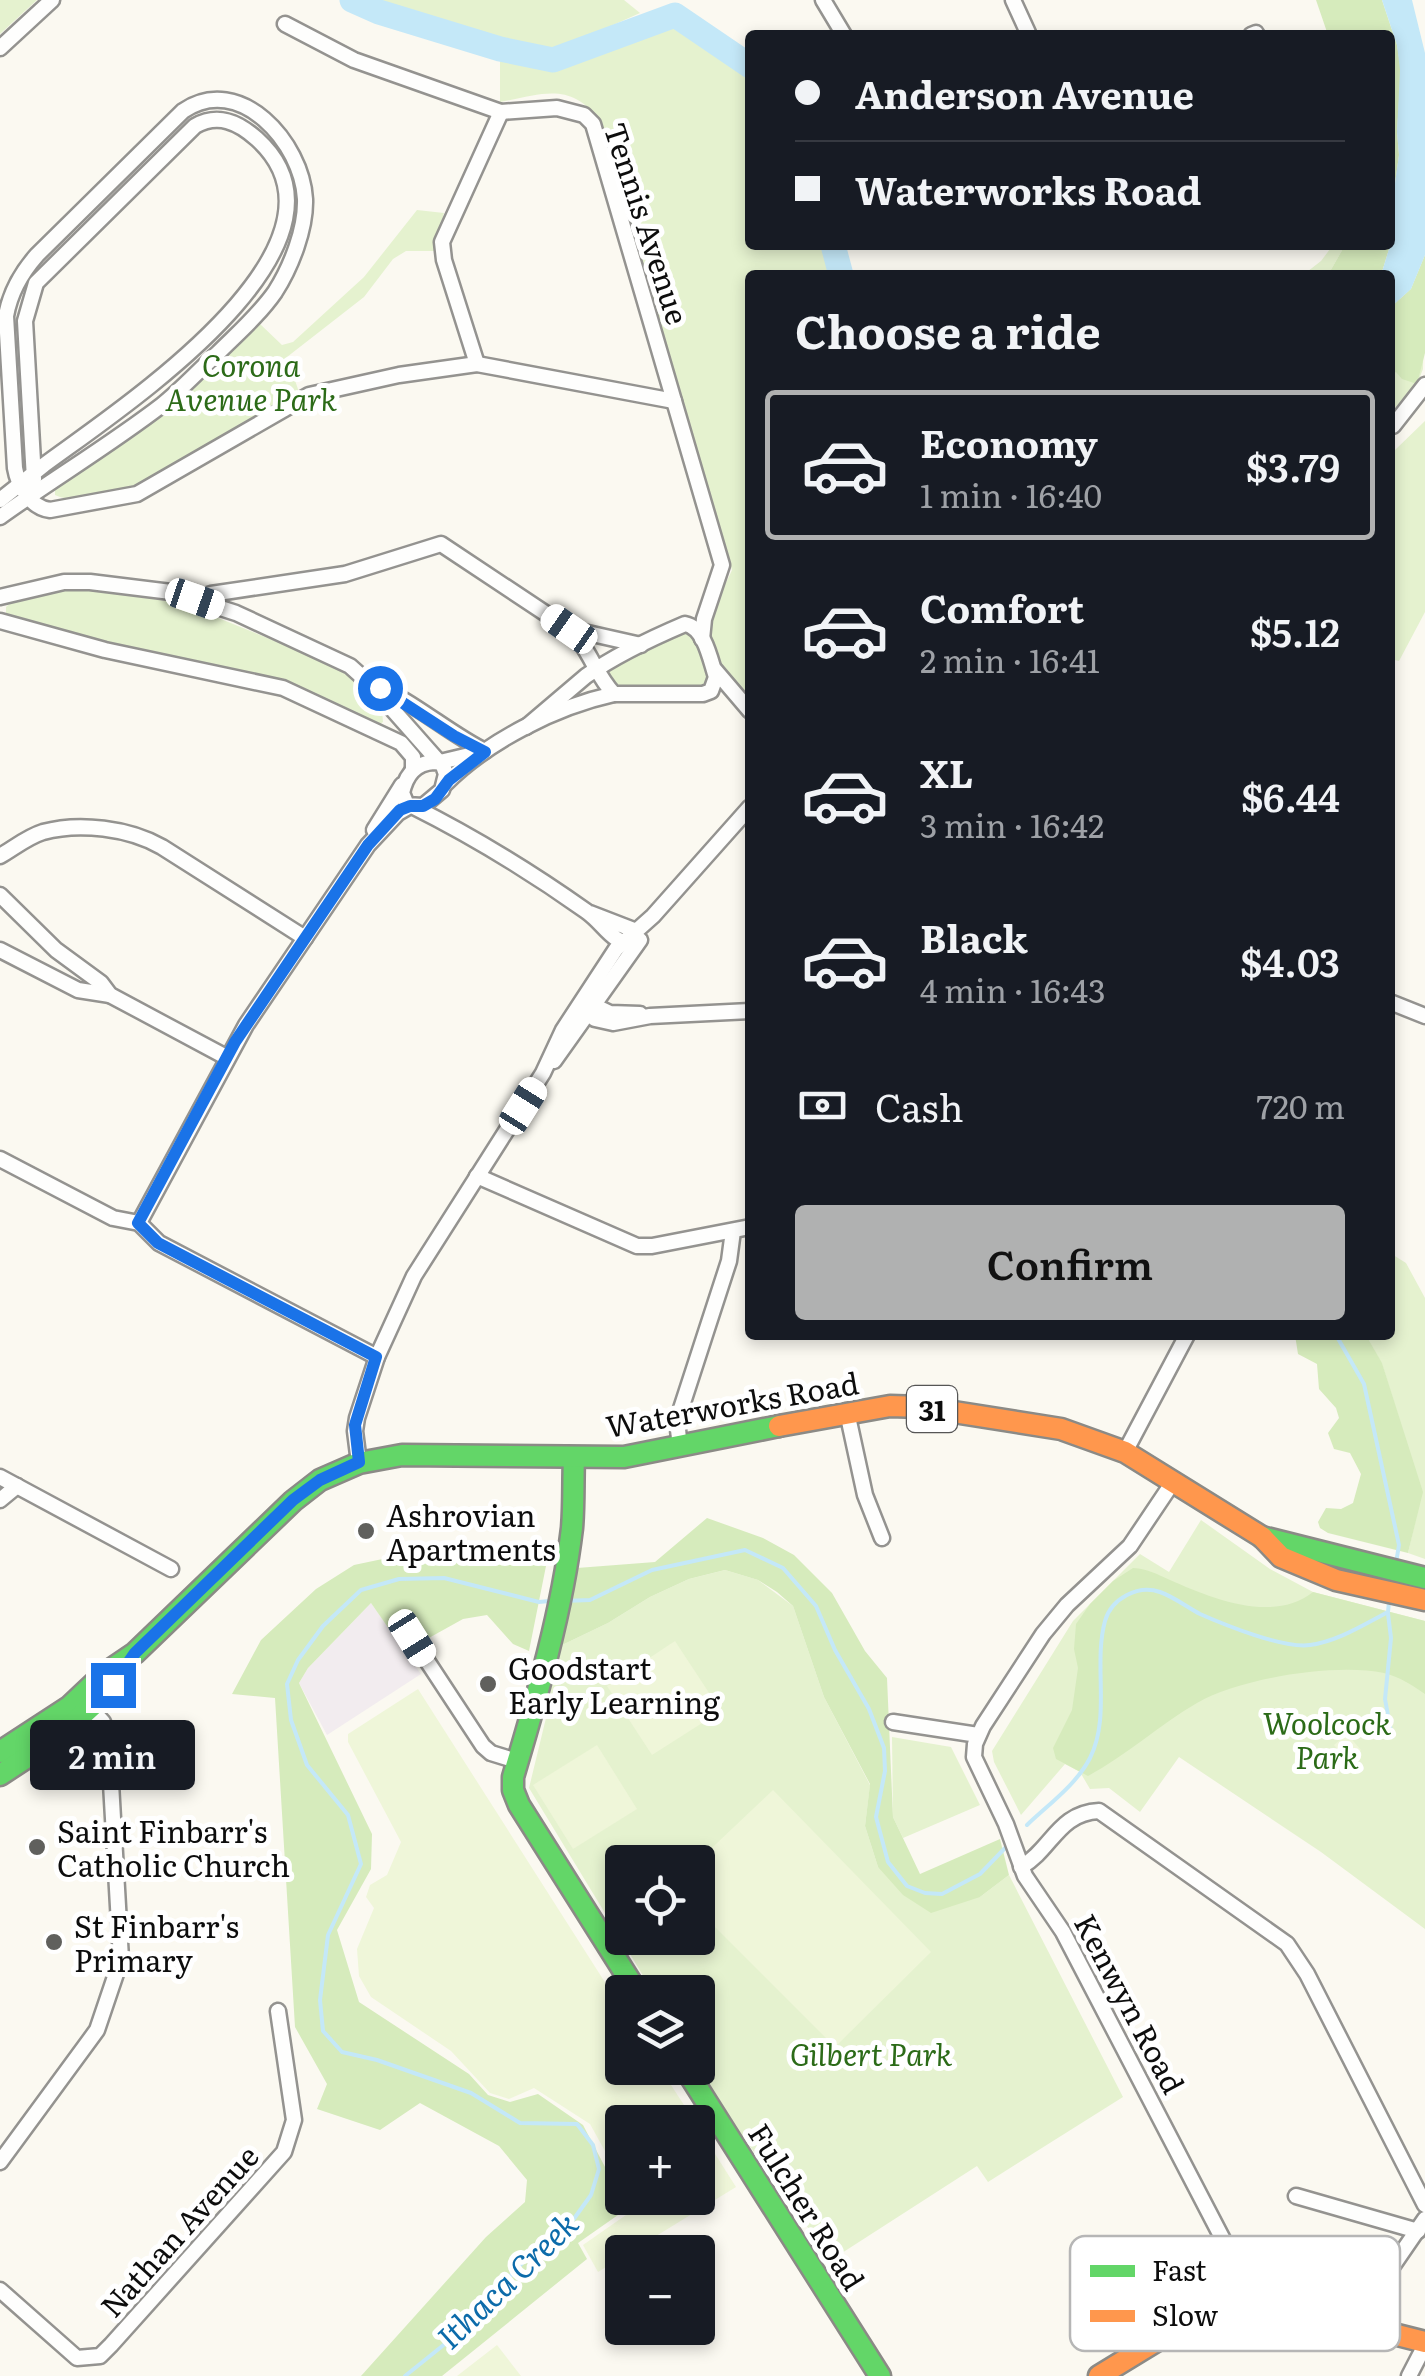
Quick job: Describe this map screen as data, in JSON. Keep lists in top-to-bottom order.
{
  "streets": {
    "main road": ["Waterworks Road", "31", "Fulcher Road"],
    "street": ["Tennis Avenue", "Kenwyn Road", "Nathan Avenue"]
  },
  "water": ["Ithaca Creek"],
  "parks": ["Corona Avenue Park", "Woolcock Park", "Gilbert Park"],
  "places": [
    "Ashrovian Apartments",
    "Goodstart Early Learning",
    "Saint Finbarr's Catholic Church",
    "St Finbarr's Primary"
  ],
  "legend": ["Fast", "Slow"],
  "page": {
    "banner": ["Anderson Avenue", "Waterworks Road"],
    "heading": "Choose a ride",
    "list": [
      {
        "name": "Economy",
        "note": "1 min · 16:40",
        "value": "$3.79"
      },
      {
        "name": "Comfort",
        "note": "2 min · 16:41",
        "value": "$5.12"
      },
      {
        "name": "XL",
        "note": "3 min · 16:42",
        "value": "$6.44"
      },
      {
        "name": "Black",
        "note": "4 min · 16:43",
        "value": "$4.03"
      }
    ],
    "pay": ["Cash", "720 m"],
    "buttons": "Confirm",
    "bubble": "2 min",
    "map_buttons": ["+", "−"]
  }
}
